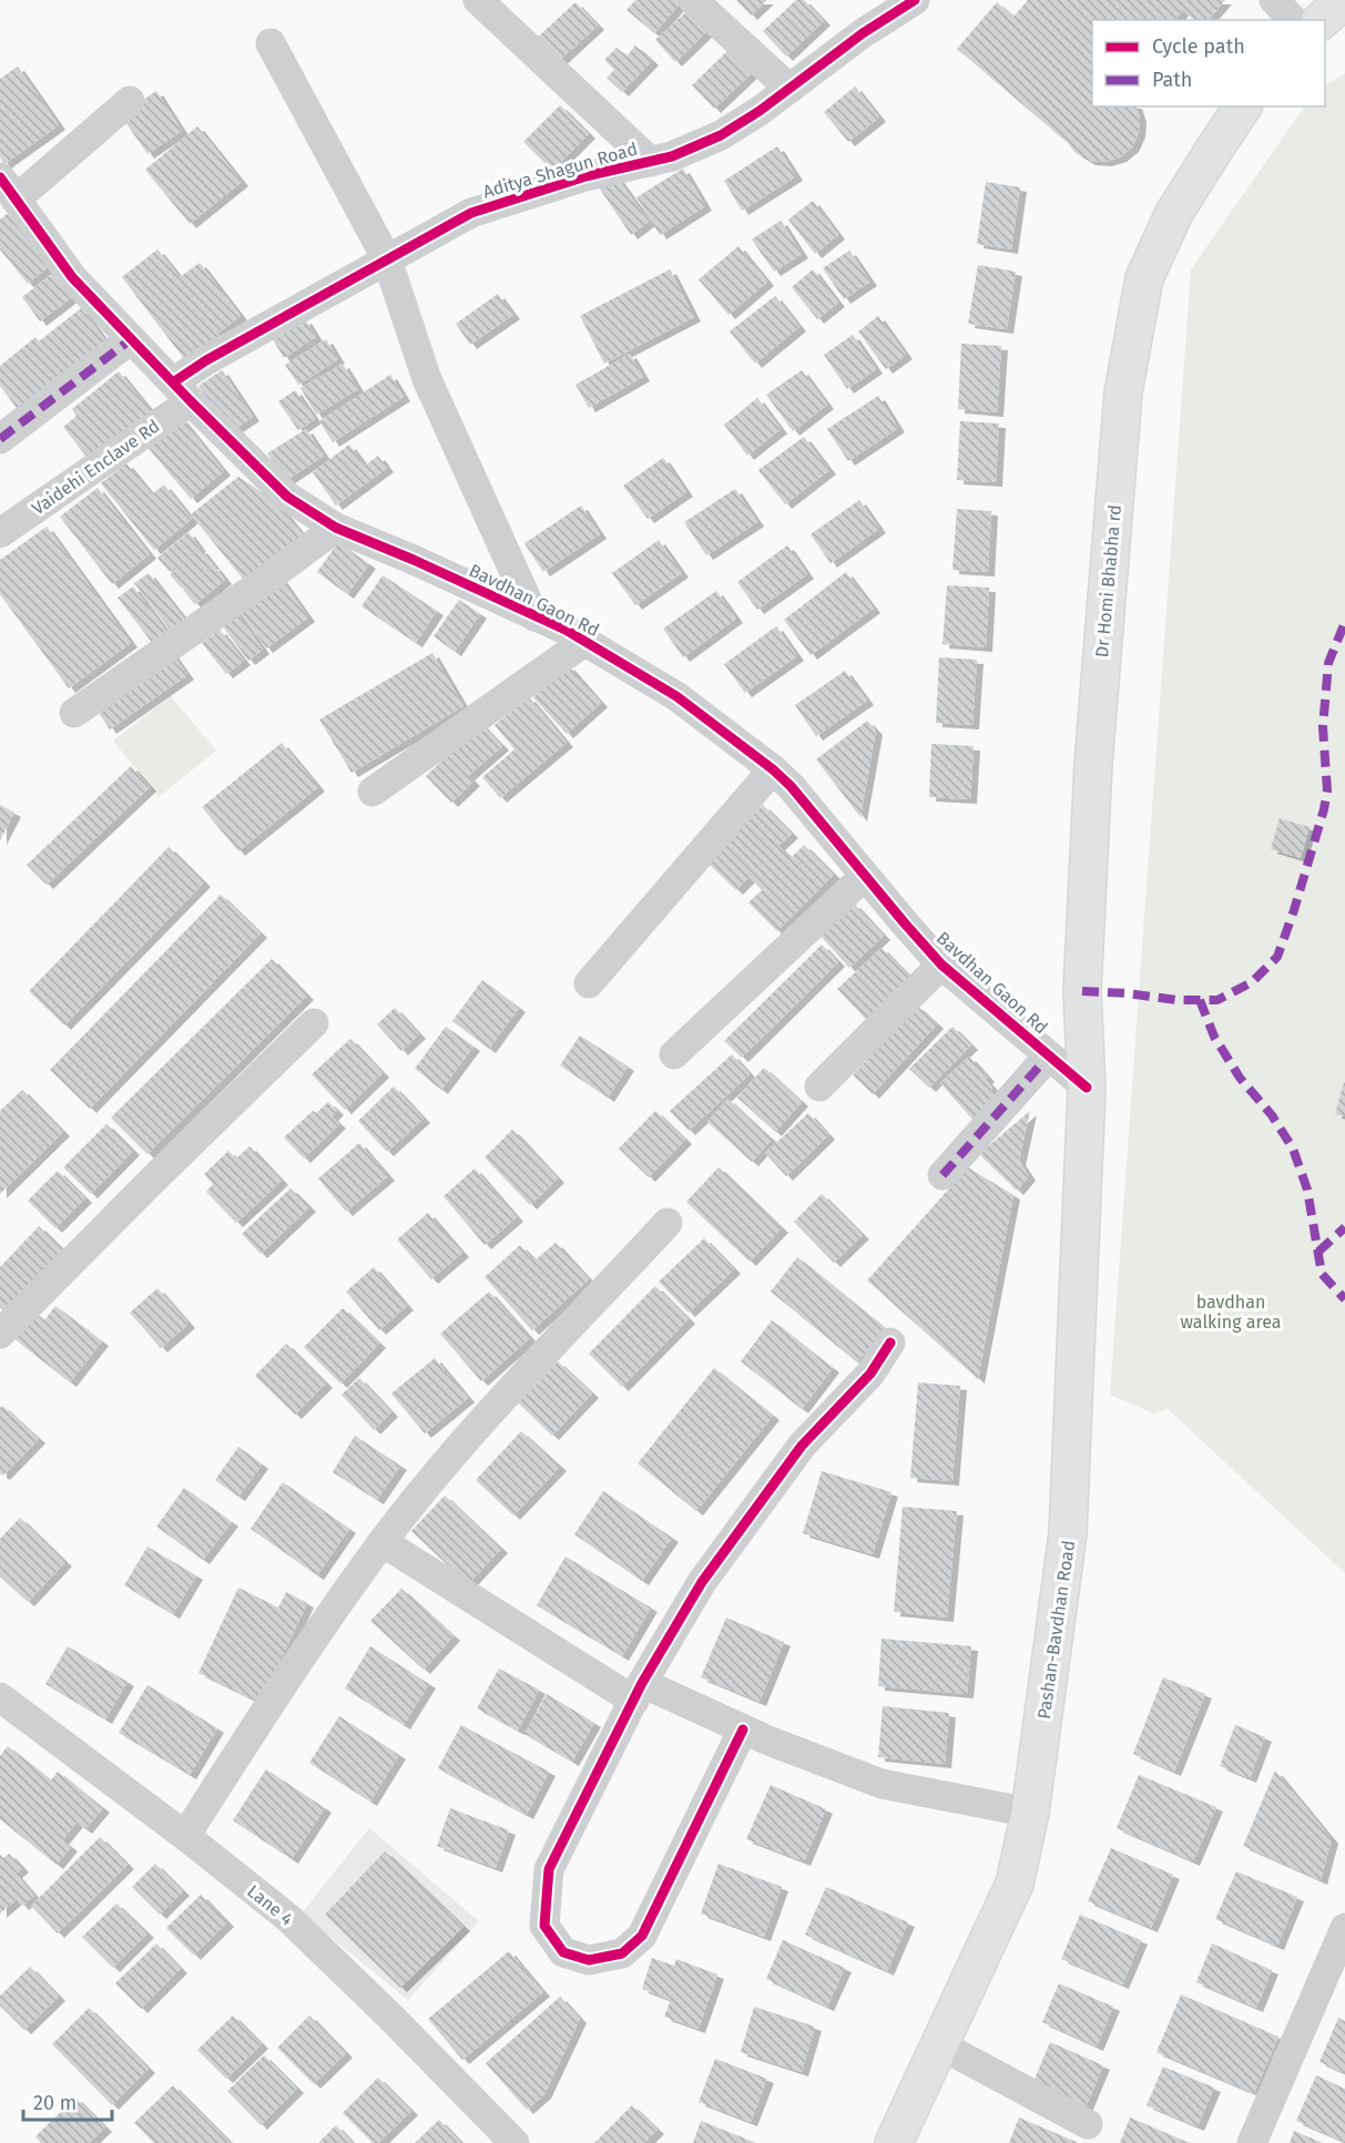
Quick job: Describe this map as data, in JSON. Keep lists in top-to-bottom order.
{
  "streets": {
    "main road": ["Dr Homi Bhabha rd", "Pashan-Bavdhan Road"],
    "street": [
      "Aditya Shagun Road",
      "Vaidehi Enclave Rd",
      "Bavdhan Gaon Rd",
      "Lane 4"
    ]
  },
  "crossings": [
    ["Aditya Shagun Road", "Vaidehi Enclave Rd"],
    ["Aditya Shagun Road", "Bavdhan Gaon Rd"],
    ["Vaidehi Enclave Rd", "Bavdhan Gaon Rd"],
    ["Dr Homi Bhabha rd", "Bavdhan Gaon Rd"],
    ["Dr Homi Bhabha rd", "Pashan-Bavdhan Road"],
    ["Bavdhan Gaon Rd", "Pashan-Bavdhan Road"]
  ],
  "parks": ["bavdhan walking area"],
  "legend": ["Cycle path", "Path"],
  "scale_bar": "20 m"
}
